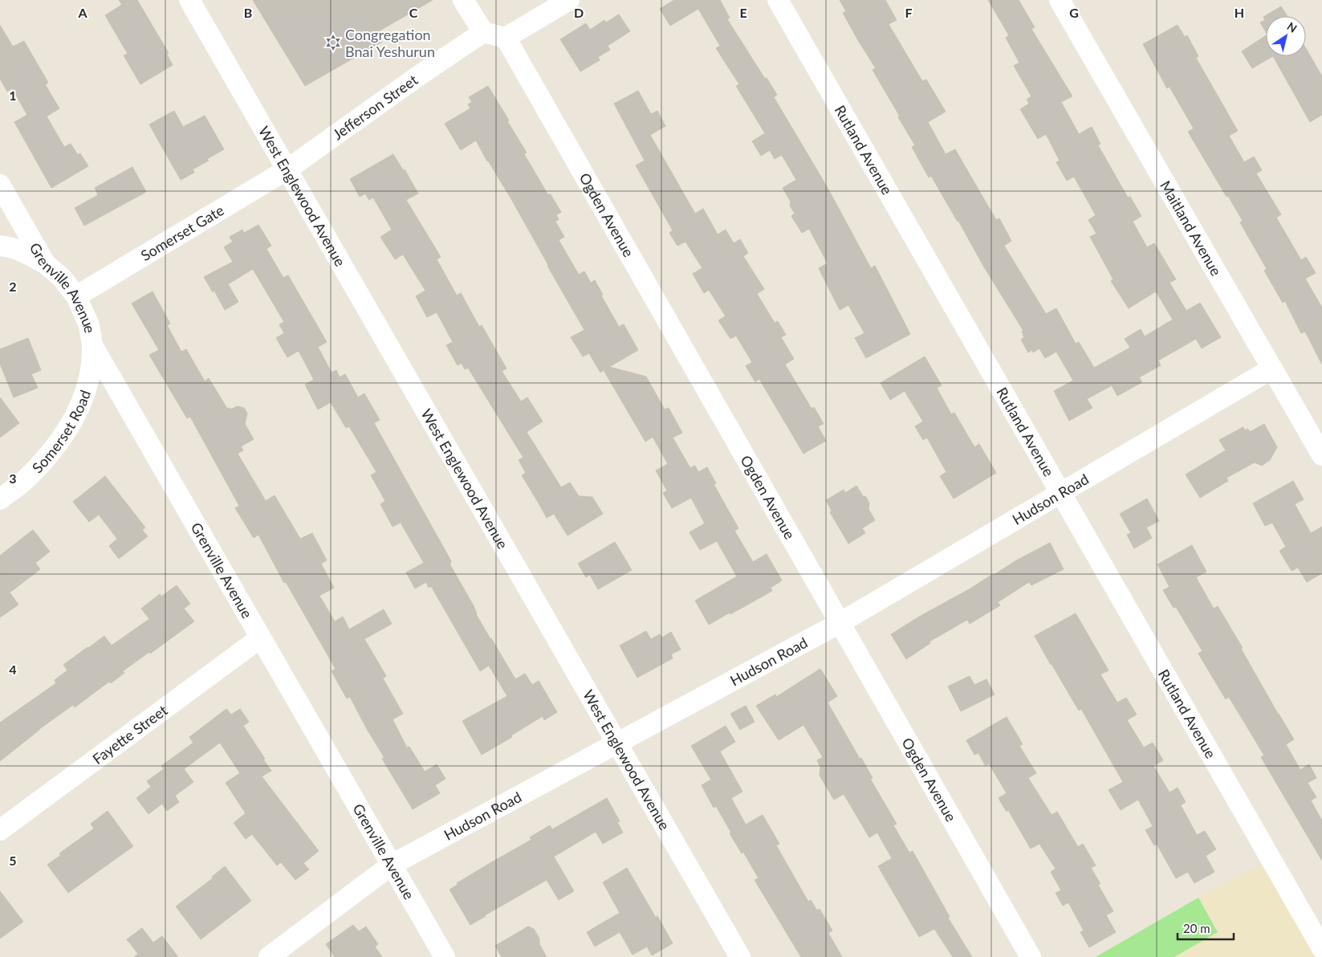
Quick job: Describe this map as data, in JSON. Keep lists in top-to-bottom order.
{
  "streets": {
    "street": [
      "Jefferson Street",
      "Rutland Avenue",
      "West Englewood Avenue",
      "Ogden Avenue",
      "Maitland Avenue",
      "Somerset Gate",
      "Grenville Avenue",
      "Somerset Road",
      "Hudson Road",
      "Fayette Street"
    ]
  },
  "crossings": [
    ["Jefferson Street", "West Englewood Avenue"],
    ["Jefferson Street", "Somerset Gate"],
    ["Rutland Avenue", "Hudson Road"],
    ["West Englewood Avenue", "Somerset Gate"],
    ["West Englewood Avenue", "Hudson Road"],
    ["Ogden Avenue", "Hudson Road"],
    ["Maitland Avenue", "Hudson Road"],
    ["Somerset Gate", "Grenville Avenue"],
    ["Grenville Avenue", "Somerset Road"],
    ["Grenville Avenue", "Hudson Road"],
    ["Grenville Avenue", "Fayette Street"]
  ],
  "places": {
    "synagogue": ["Congregation Bnai Yeshurun"]
  },
  "scale_bar": "20 m",
  "north": "top right",
  "grid": {
    "columns": [
      "A",
      "B",
      "C",
      "D",
      "E",
      "F",
      "G",
      "H"
    ],
    "rows": [
      "1",
      "2",
      "3",
      "4",
      "5"
    ]
  }
}
